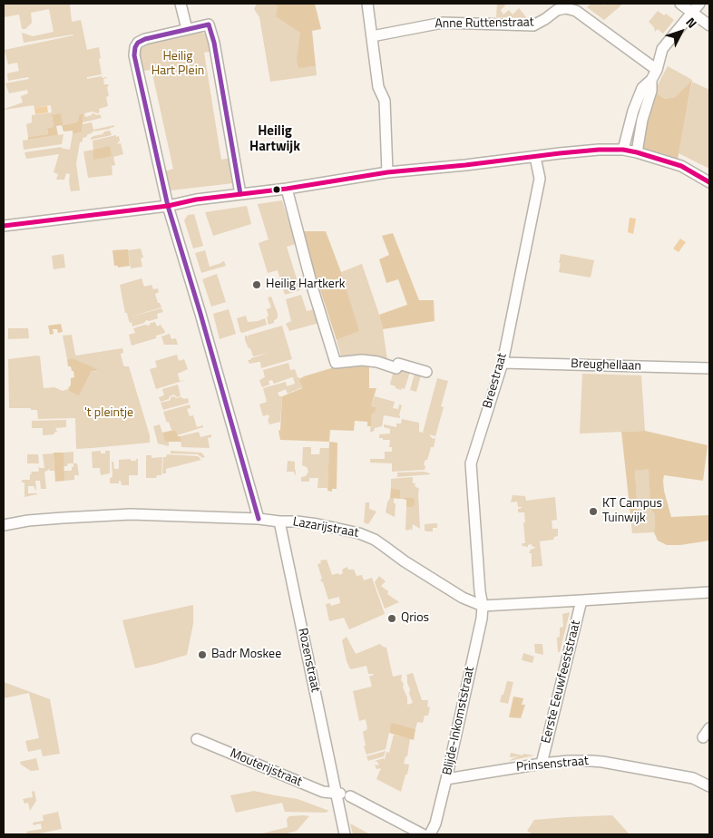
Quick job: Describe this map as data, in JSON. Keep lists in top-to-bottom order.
{
  "streets": {
    "street": [
      "Anne Ruttenstraat",
      "Breughellaan",
      "Breestraat",
      "Lazarijstraat",
      "Rozenstraat",
      "Eerste Eeuwfeeststraat",
      "Blijde-Inkomststraat",
      "Prinsenstraat",
      "Mouterijstraat"
    ]
  },
  "crossings": [
    ["Breughellaan", "Breestraat"],
    ["Breestraat", "Lazarijstraat"],
    ["Breestraat", "Blijde-Inkomststraat"],
    ["Lazarijstraat", "Rozenstraat"],
    ["Lazarijstraat", "Eerste Eeuwfeeststraat"],
    ["Lazarijstraat", "Blijde-Inkomststraat"],
    ["Rozenstraat", "Mouterijstraat"],
    ["Eerste Eeuwfeeststraat", "Prinsenstraat"],
    ["Blijde-Inkomststraat", "Prinsenstraat"]
  ],
  "districts": ["Heilig Hartwijk"],
  "parks": ["Heilig Hart Plein", "'t pleintje"],
  "places": [
    "Heilig Hartkerk",
    "KT Campus Tuinwijk",
    "Qrios",
    "Badr Moskee"
  ],
  "north": "top right"
}
